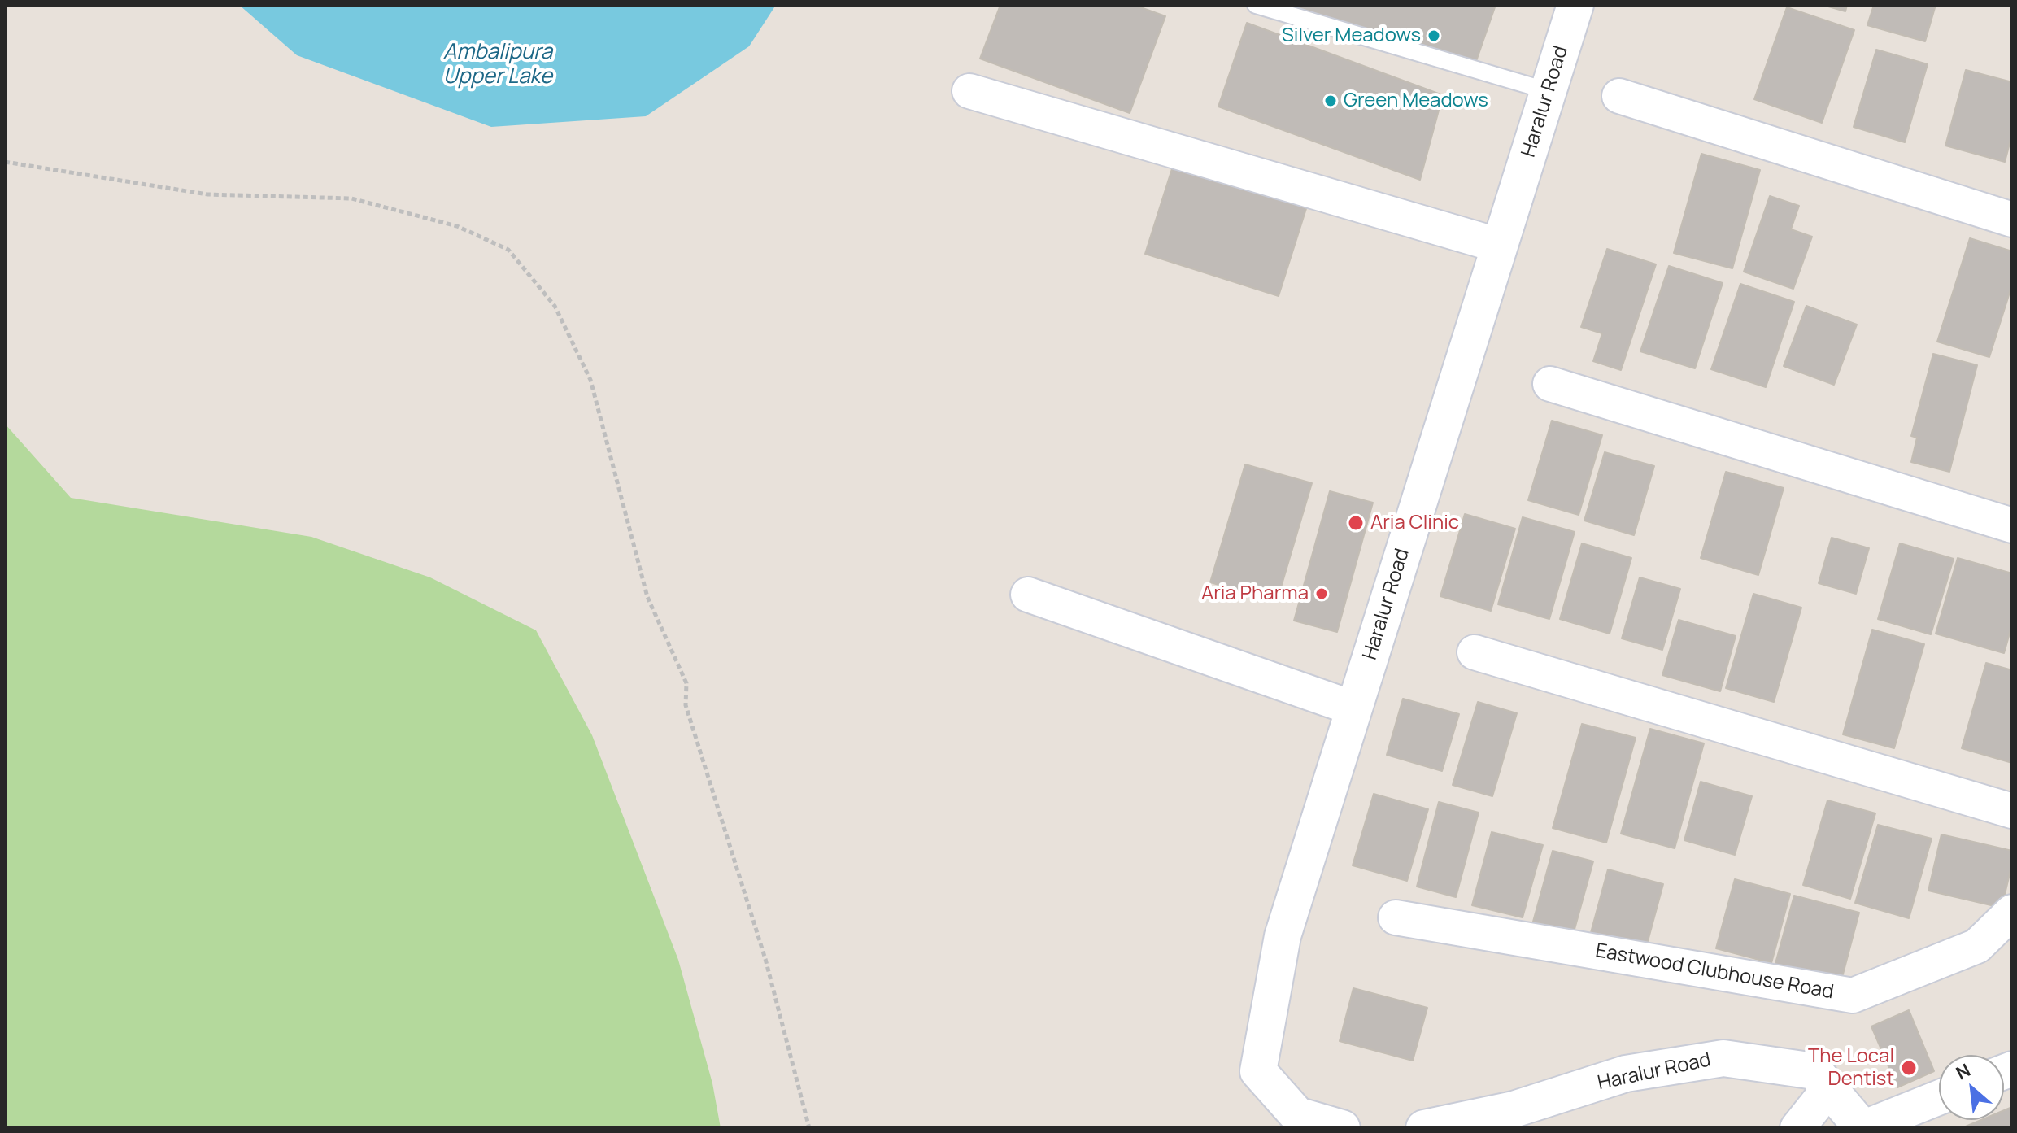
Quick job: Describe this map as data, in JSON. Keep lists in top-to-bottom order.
{
  "streets": {
    "street": ["Haralur Road", "Eastwood Clubhouse Road"]
  },
  "water": ["Ambalipura Upper Lake"],
  "places": [
    "Silver Meadows",
    "Green Meadows",
    "Aria Clinic",
    "Aria Pharma",
    "The Local Dentist"
  ],
  "north": "top left"
}
